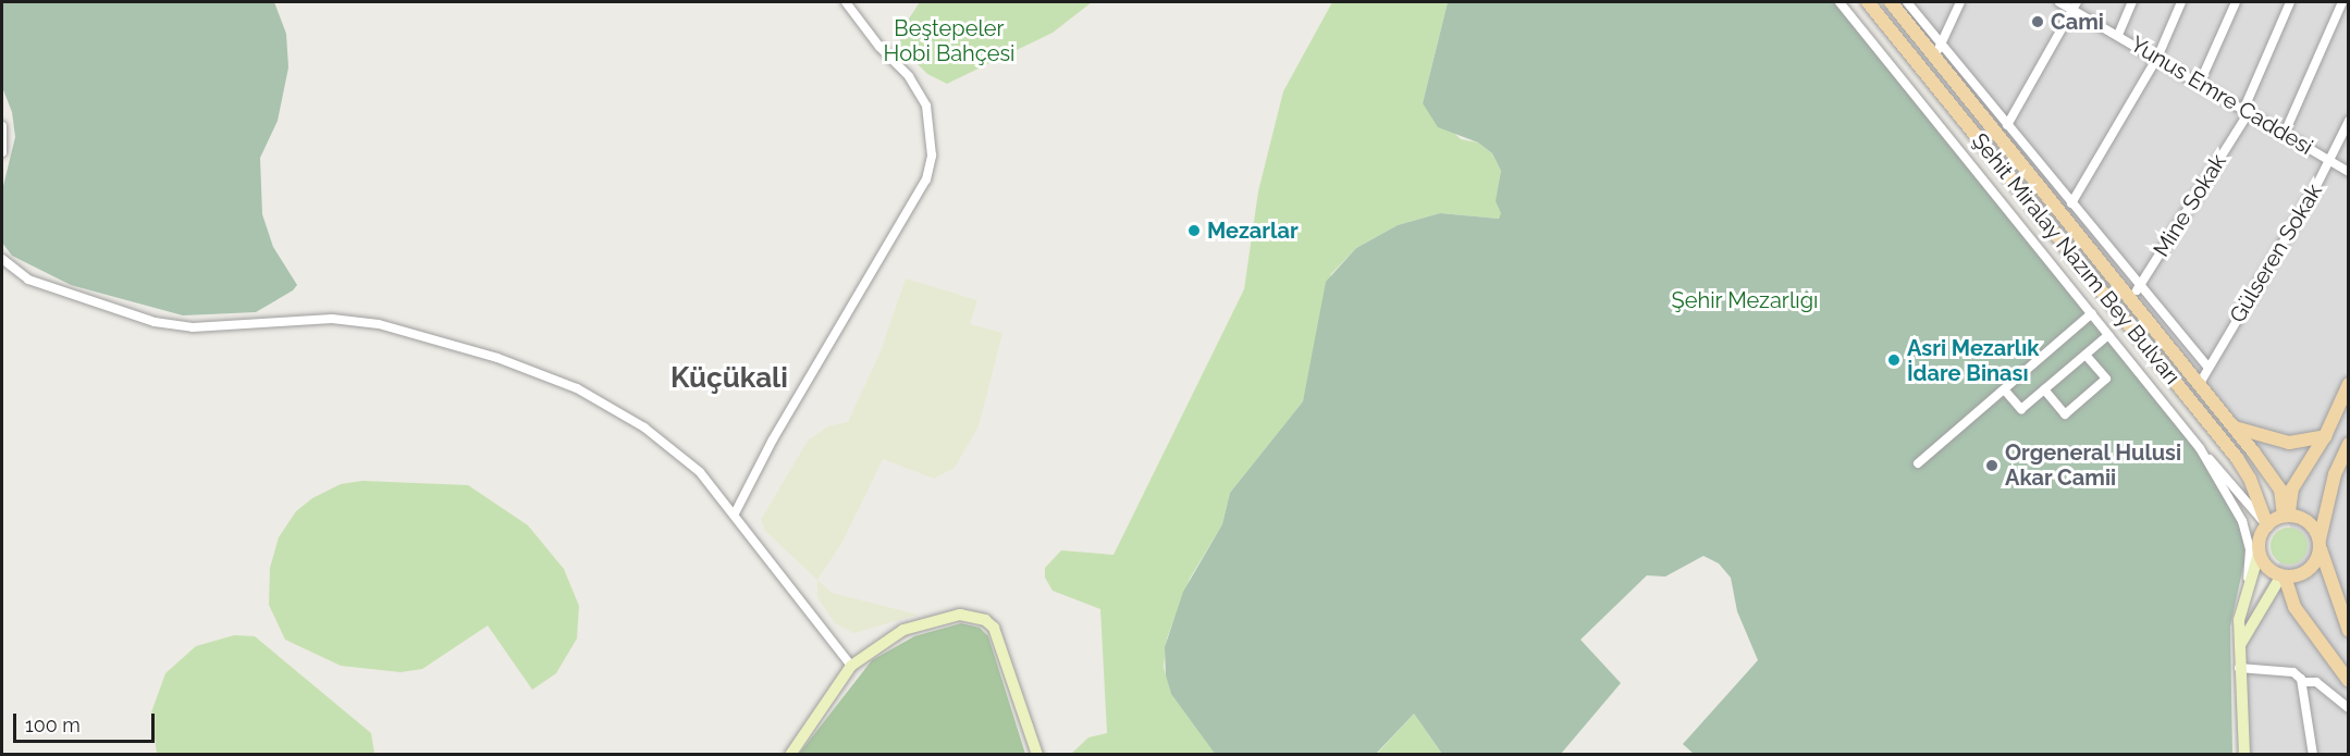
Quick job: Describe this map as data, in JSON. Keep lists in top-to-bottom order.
{
  "streets": {
    "main road": ["Şehit Miralay Nazım Bey Bulvarı"],
    "street": ["Yunus Emre Caddesi", "Mine Sokak", "Gülseren Sokak"]
  },
  "crossings": [
    ["Yunus Emre Caddesi", "Mine Sokak"],
    ["Yunus Emre Caddesi", "Gülseren Sokak"],
    ["Mine Sokak", "Şehit Miralay Nazım Bey Bulvarı"],
    ["Gülseren Sokak", "Şehit Miralay Nazım Bey Bulvarı"]
  ],
  "districts": ["Küçükali"],
  "parks": ["Beştepeler Hobi Bahçesi", "Şehir Mezarlığı"],
  "places": [
    "Cami",
    "Mezarlar",
    "Asri Mezarlık İdare Binası",
    "Orgeneral Hulusi Akar Camii"
  ],
  "scale_bar": "100 m"
}
